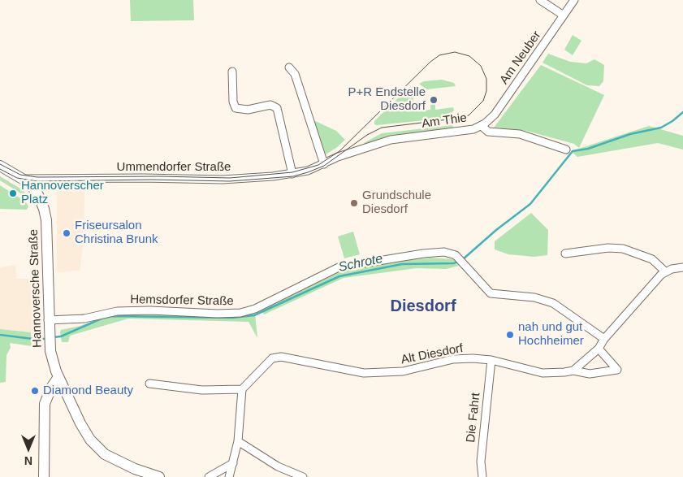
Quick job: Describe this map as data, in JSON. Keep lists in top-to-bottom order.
{
  "streets": {
    "main road": ["Hannoversche Straße"],
    "street": [
      "Am Neuber",
      "Am Thie",
      "Ummendorfer Straße",
      "Hemsdorfer Straße",
      "Alt Diesdorf",
      "Die Fahrt"
    ]
  },
  "crossings": [
    ["Am Neuber", "Am Thie"],
    ["Am Thie", "Ummendorfer Straße"],
    ["Ummendorfer Straße", "Hannoversche Straße"],
    ["Hannoversche Straße", "Hemsdorfer Straße"],
    ["Alt Diesdorf", "Die Fahrt"]
  ],
  "districts": ["Diesdorf"],
  "water": ["Schrote"],
  "places": [
    "P+R Endstelle Diesdorf",
    "Hannoverscher Platz",
    "Grundschule Diesdorf",
    "Friseursalon Christina Brunk",
    "nah und gut Hochheimer",
    "Diamond Beauty"
  ],
  "north": "bottom"
}
